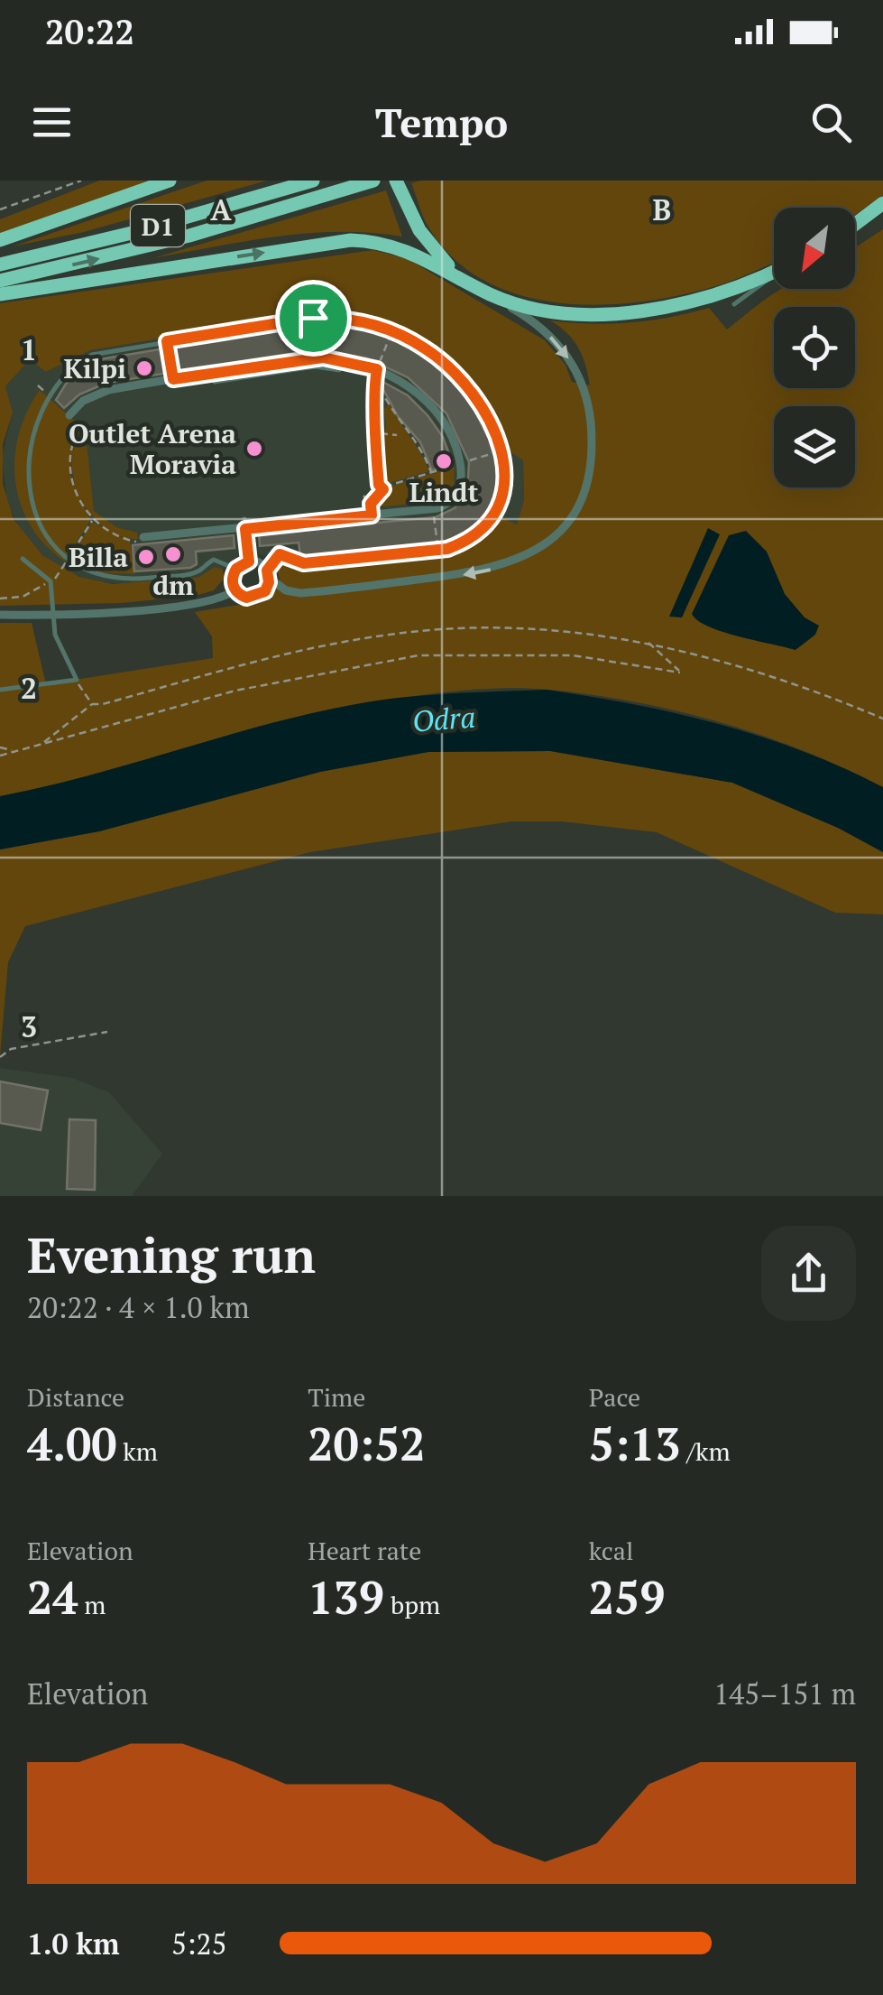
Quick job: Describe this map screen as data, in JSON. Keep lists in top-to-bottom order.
{
  "streets": {
    "highway": ["D1"]
  },
  "water": ["Odra"],
  "places": [
    "Kilpi",
    "Outlet Arena Moravia",
    "Lindt",
    "dm",
    "Billa"
  ],
  "north": "bottom left",
  "page": {
    "status": "20:22",
    "header": "Tempo",
    "heading": ["Evening run", "20:22 · 4 × 1.0 km"],
    "stats": [
      ["Distance", "4.00 km"],
      ["Time", "20:52"],
      ["Pace", "5:13 /km"],
      ["Elevation", "24 m"],
      ["Heart rate", "139 bpm"],
      ["kcal", "259"]
    ],
    "chart": ["Elevation", "145–151 m"],
    "list": [
      {
        "name": "1.0 km",
        "note": "5:25"
      }
    ]
  },
  "grid": {
    "columns": ["A", "B"],
    "rows": ["1", "2", "3"]
  }
}
